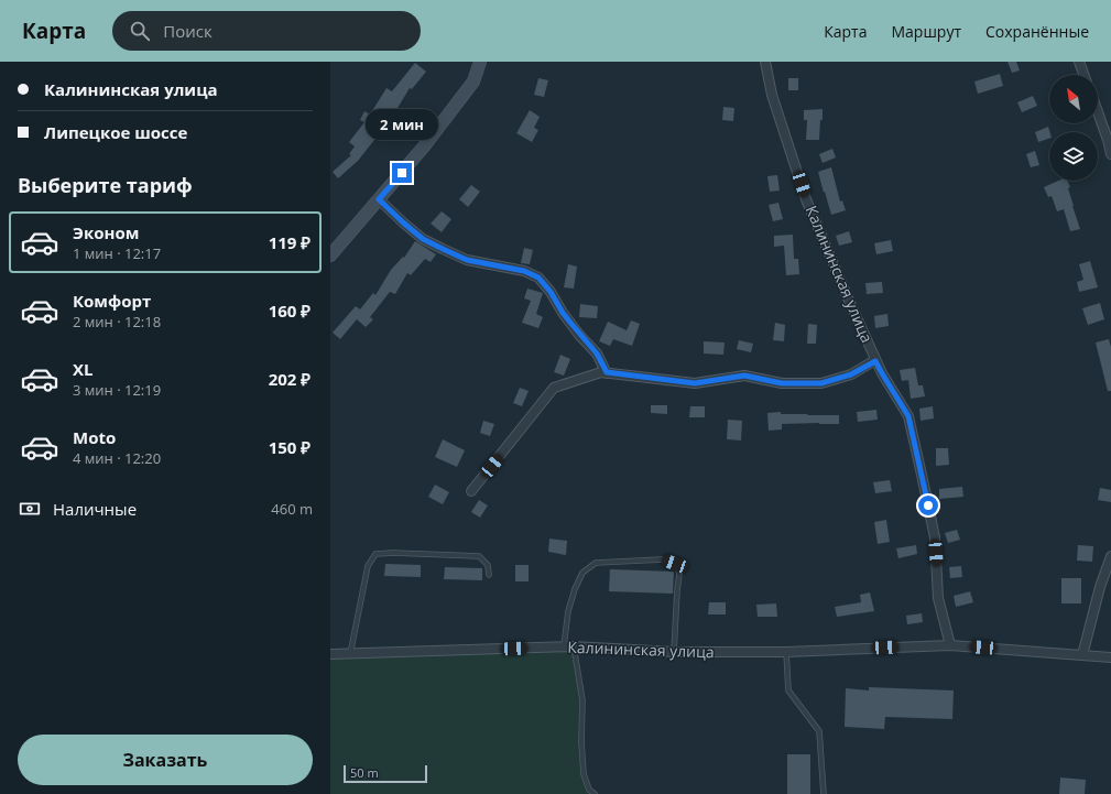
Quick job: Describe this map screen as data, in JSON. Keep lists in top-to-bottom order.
{
  "streets": {
    "street": ["Калининская улица"]
  },
  "scale_bar": "50 m",
  "north": "top left",
  "page": {
    "header": "Карта",
    "search": "Поиск",
    "nav": ["Карта", "Маршрут", "Сохранённые"],
    "banner": ["Калининская улица", "Липецкое шоссе"],
    "bubble": "2 мин",
    "heading": "Выберите тариф",
    "list": [
      {
        "name": "Эконом",
        "note": "1 мин · 12:17",
        "value": "119 ₽"
      },
      {
        "name": "Комфорт",
        "note": "2 мин · 12:18",
        "value": "160 ₽"
      },
      {
        "name": "XL",
        "note": "3 мин · 12:19",
        "value": "202 ₽"
      },
      {
        "name": "Moto",
        "note": "4 мин · 12:20",
        "value": "150 ₽"
      }
    ],
    "pay": ["Наличные", "460 m"],
    "buttons": "Заказать",
    "scale": "50 m"
  }
}
